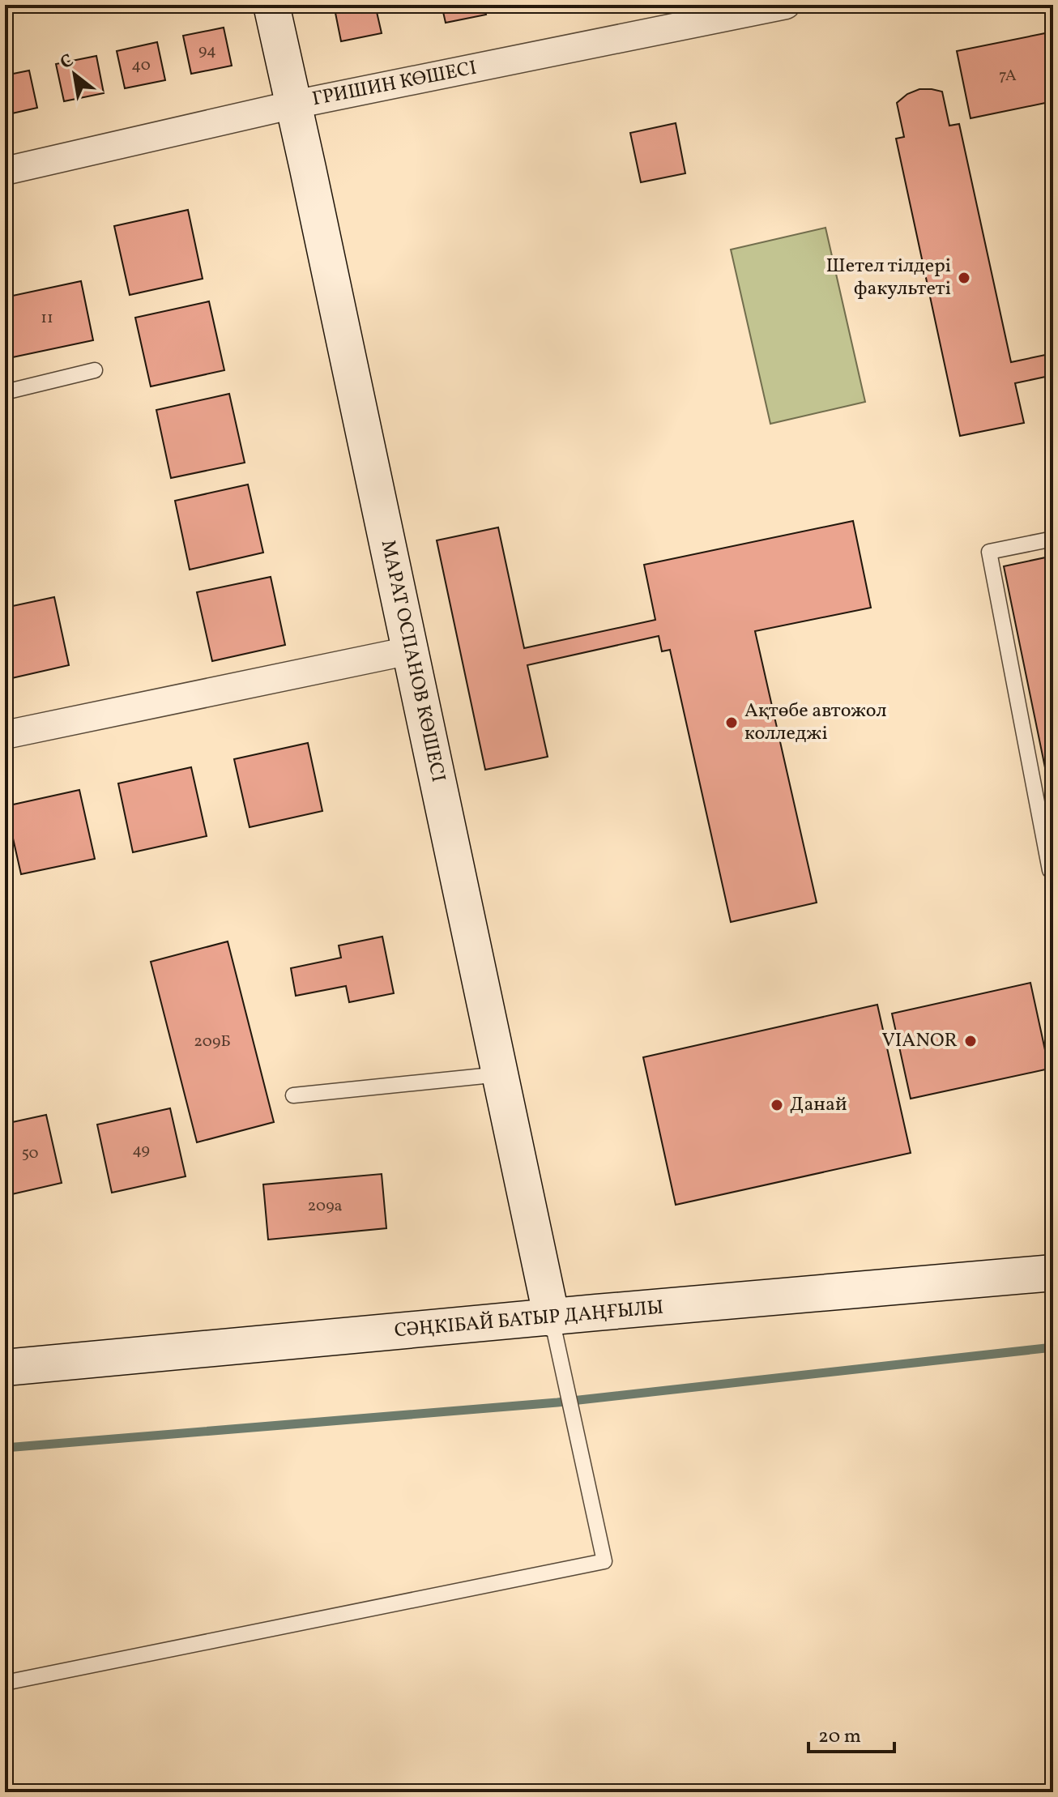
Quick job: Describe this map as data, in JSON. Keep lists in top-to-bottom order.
{
  "streets": {
    "street": ["ГРИШИН КӨШЕСІ", "МАРАТ ОСПАНОВ КӨШЕСІ", "СӘҢКІБАЙ БАТЫР ДАҢҒЫЛЫ"]
  },
  "crossings": [
    ["ГРИШИН КӨШЕСІ", "МАРАТ ОСПАНОВ КӨШЕСІ"],
    ["МАРАТ ОСПАНОВ КӨШЕСІ", "СӘҢКІБАЙ БАТЫР ДАҢҒЫЛЫ"]
  ],
  "places": [
    "Шетел тілдері факультеті",
    "Ақтөбе автожол колледжі",
    "VIANOR",
    "Данай"
  ],
  "house_numbers": [
    "94",
    "40",
    "7А",
    "11",
    "209Б",
    "49",
    "50",
    "209а"
  ],
  "scale_bar": "20 m",
  "north": "top left"
}
